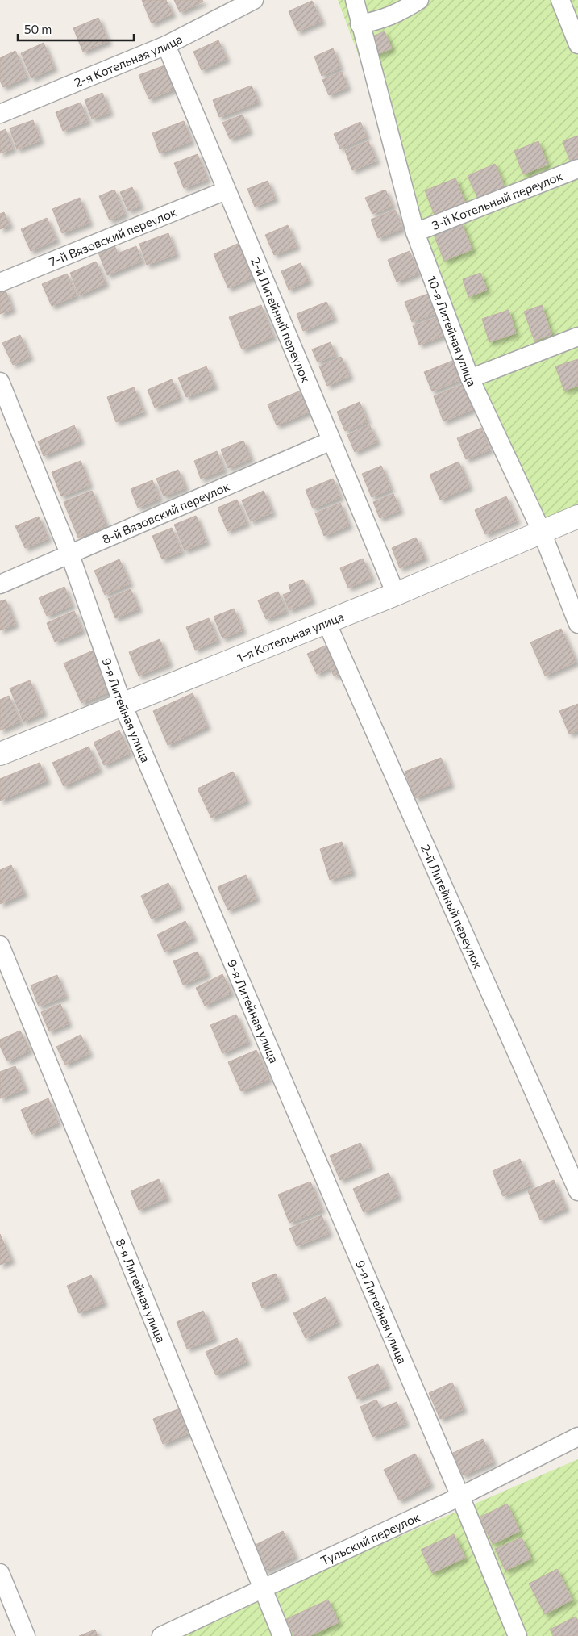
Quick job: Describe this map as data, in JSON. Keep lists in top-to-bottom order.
{
  "streets": {
    "street": [
      "2-я Котельная улица",
      "3-й Котельный переулок",
      "7-й Вязовский переулок",
      "2-й Литейный переулок",
      "10-я Литейная улица",
      "8-й Вязовский переулок",
      "1-я Котельная улица",
      "9-я Литейная улица",
      "8-я Литейная улица",
      "Тульский переулок"
    ]
  },
  "crossings": [
    ["2-я Котельная улица", "2-й Литейный переулок"],
    ["3-й Котельный переулок", "10-я Литейная улица"],
    ["7-й Вязовский переулок", "2-й Литейный переулок"],
    ["2-й Литейный переулок", "8-й Вязовский переулок"],
    ["2-й Литейный переулок", "1-я Котельная улица"],
    ["10-я Литейная улица", "1-я Котельная улица"],
    ["8-й Вязовский переулок", "9-я Литейная улица"],
    ["1-я Котельная улица", "9-я Литейная улица"],
    ["9-я Литейная улица", "Тульский переулок"],
    ["8-я Литейная улица", "Тульский переулок"]
  ],
  "scale_bar": "50 m"
}
